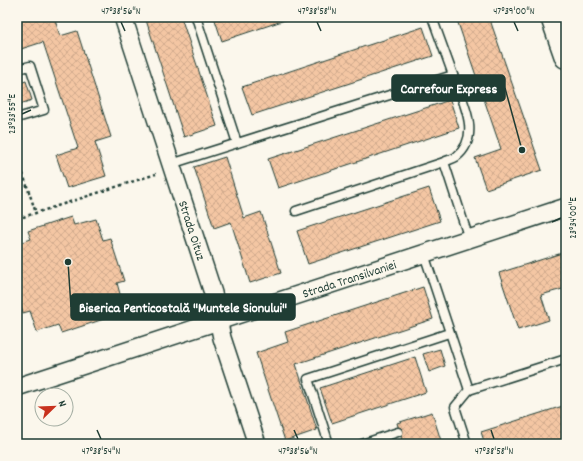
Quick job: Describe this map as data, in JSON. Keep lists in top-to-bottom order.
{
  "streets": {
    "street": ["Strada Oituz", "Strada Transilvaniei"]
  },
  "crossings": [
    ["Strada Oituz", "Strada Transilvaniei"]
  ],
  "places": ["Carrefour Express", "Biserica Penticostală \"Muntele Sionului\""],
  "north": "top right",
  "coordinates": [
    "47°38'56\"N",
    "47°38'58\"N",
    "47°39'00\"N",
    "23°33'55\"E",
    "23°34'00\"E",
    "47°38'54\"N"
  ]
}
